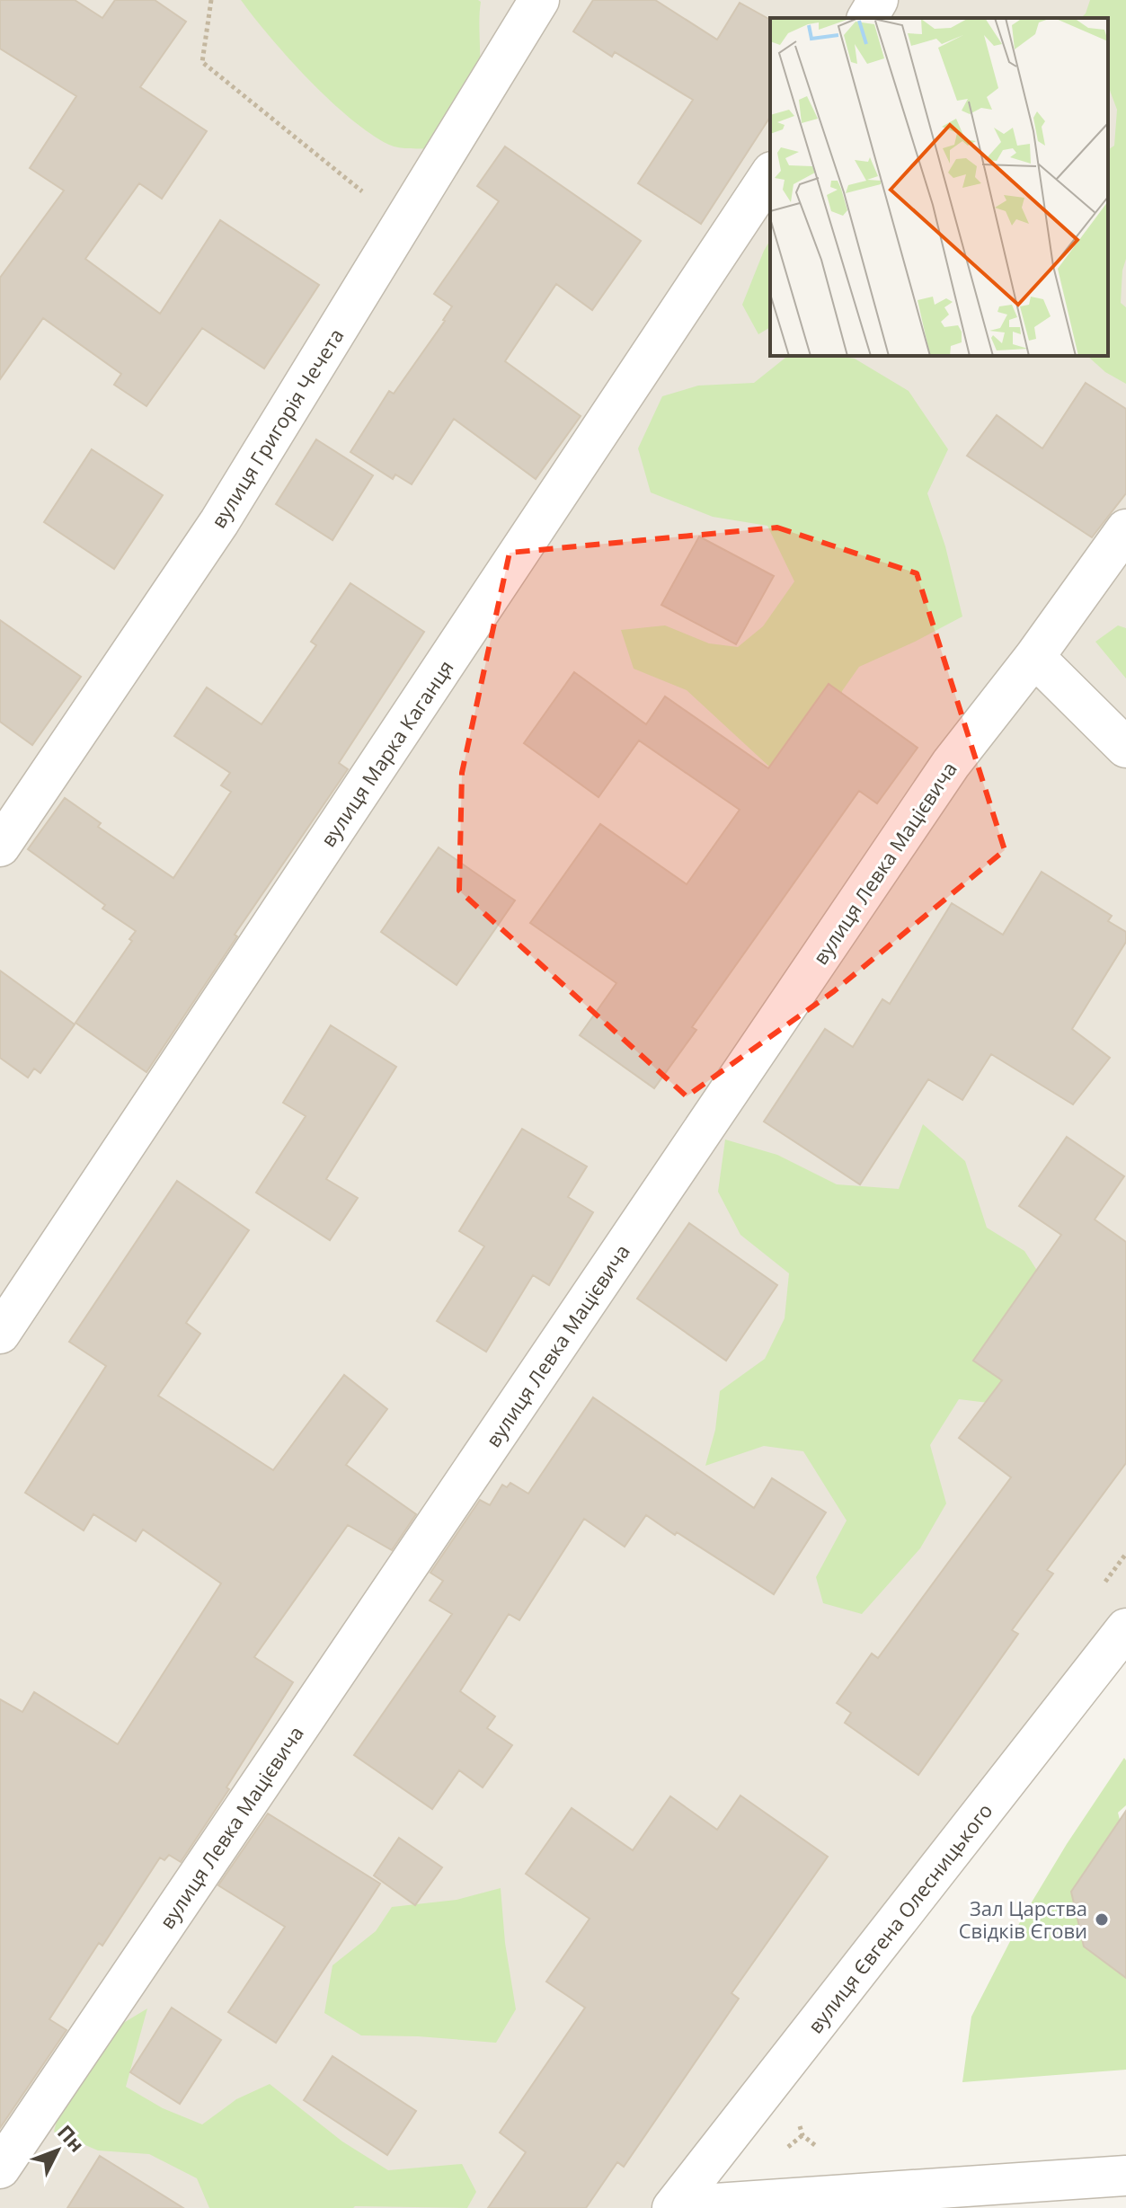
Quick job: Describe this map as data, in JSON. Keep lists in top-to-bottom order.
{
  "streets": {
    "street": [
      "вулиця Григорія Чечета",
      "вулиця Марка Каганця",
      "вулиця Левка Мацієвича",
      "вулиця Євгена Олесницького"
    ]
  },
  "places": ["Зал Царства Свідків Єгови"],
  "north": "top right"
}
